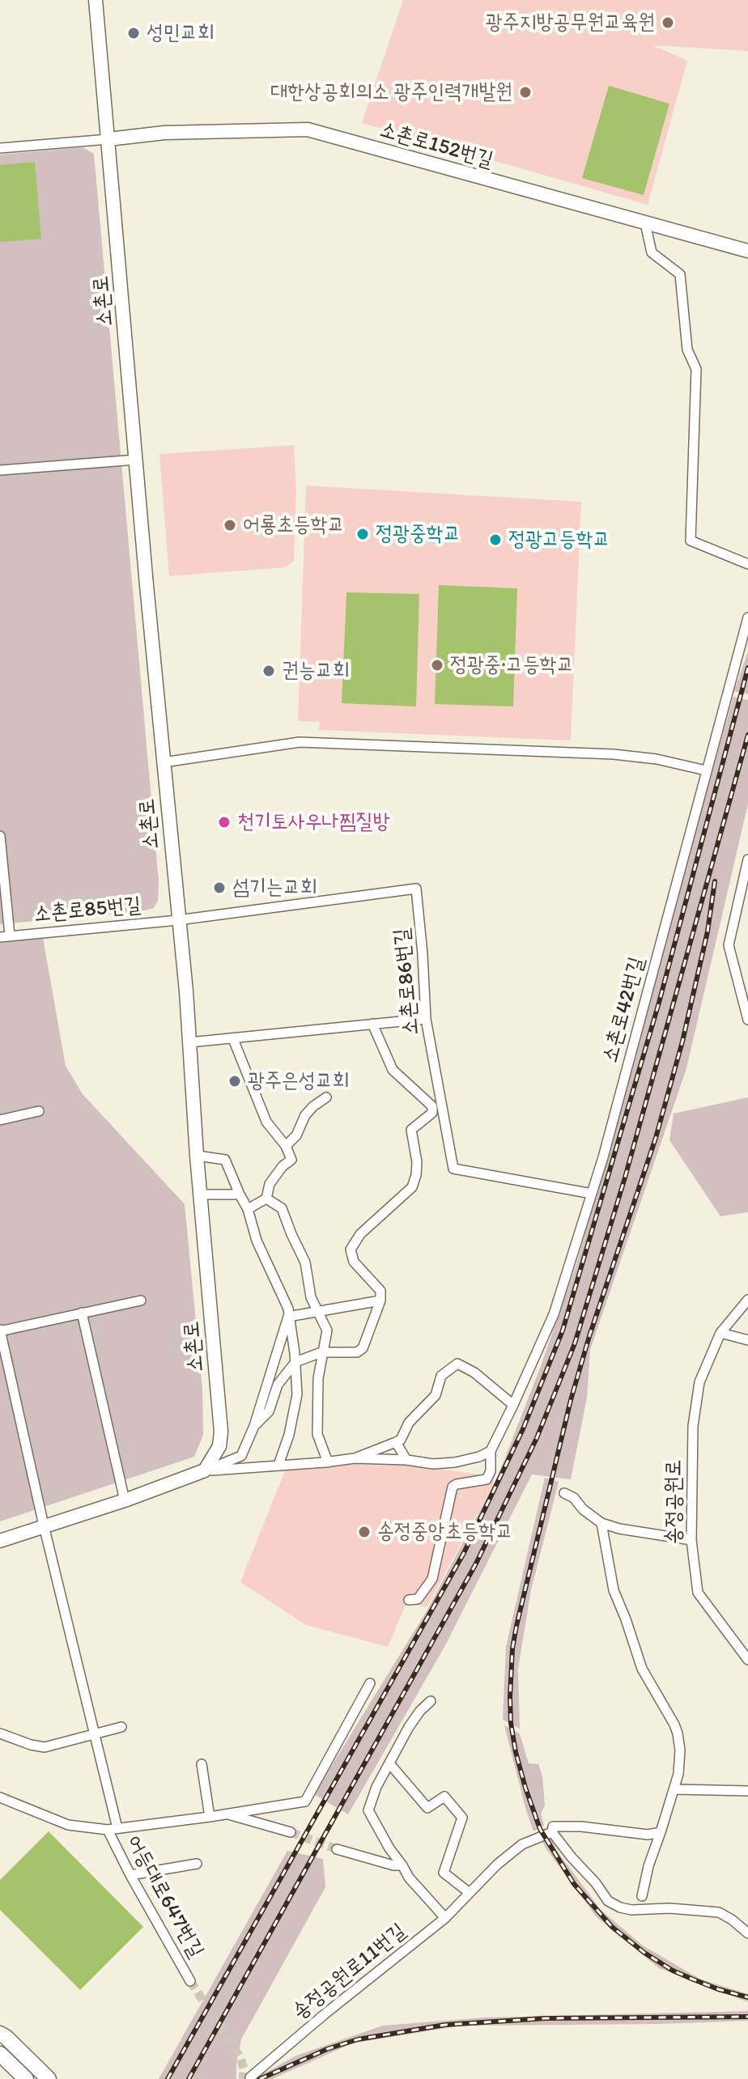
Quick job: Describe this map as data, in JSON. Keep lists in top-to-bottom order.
{
  "streets": {
    "street": [
      "소촌로152번길",
      "소촌로",
      "소촌로85번길",
      "소촌로86번길",
      "소촌로42번길",
      "송정공원로",
      "어등대로647번길",
      "송정공원로11번길"
    ]
  },
  "crossings": [
    ["소촌로152번길", "소촌로"],
    ["소촌로", "소촌로85번길"],
    ["소촌로", "소촌로86번길"],
    ["소촌로85번길", "소촌로86번길"],
    ["소촌로86번길", "소촌로42번길"]
  ],
  "places": [
    "광주지방공무원교육원",
    "성민교회",
    "대한상공회의소 광주인력개발원",
    "어룡초등학교",
    "정광중학교",
    "정광고등학교",
    "정광중·고등학교",
    "권능교회",
    "천기토사우나찜질방",
    "섬기는교회",
    "광주은성교회",
    "송정중앙초등학교"
  ]
}
